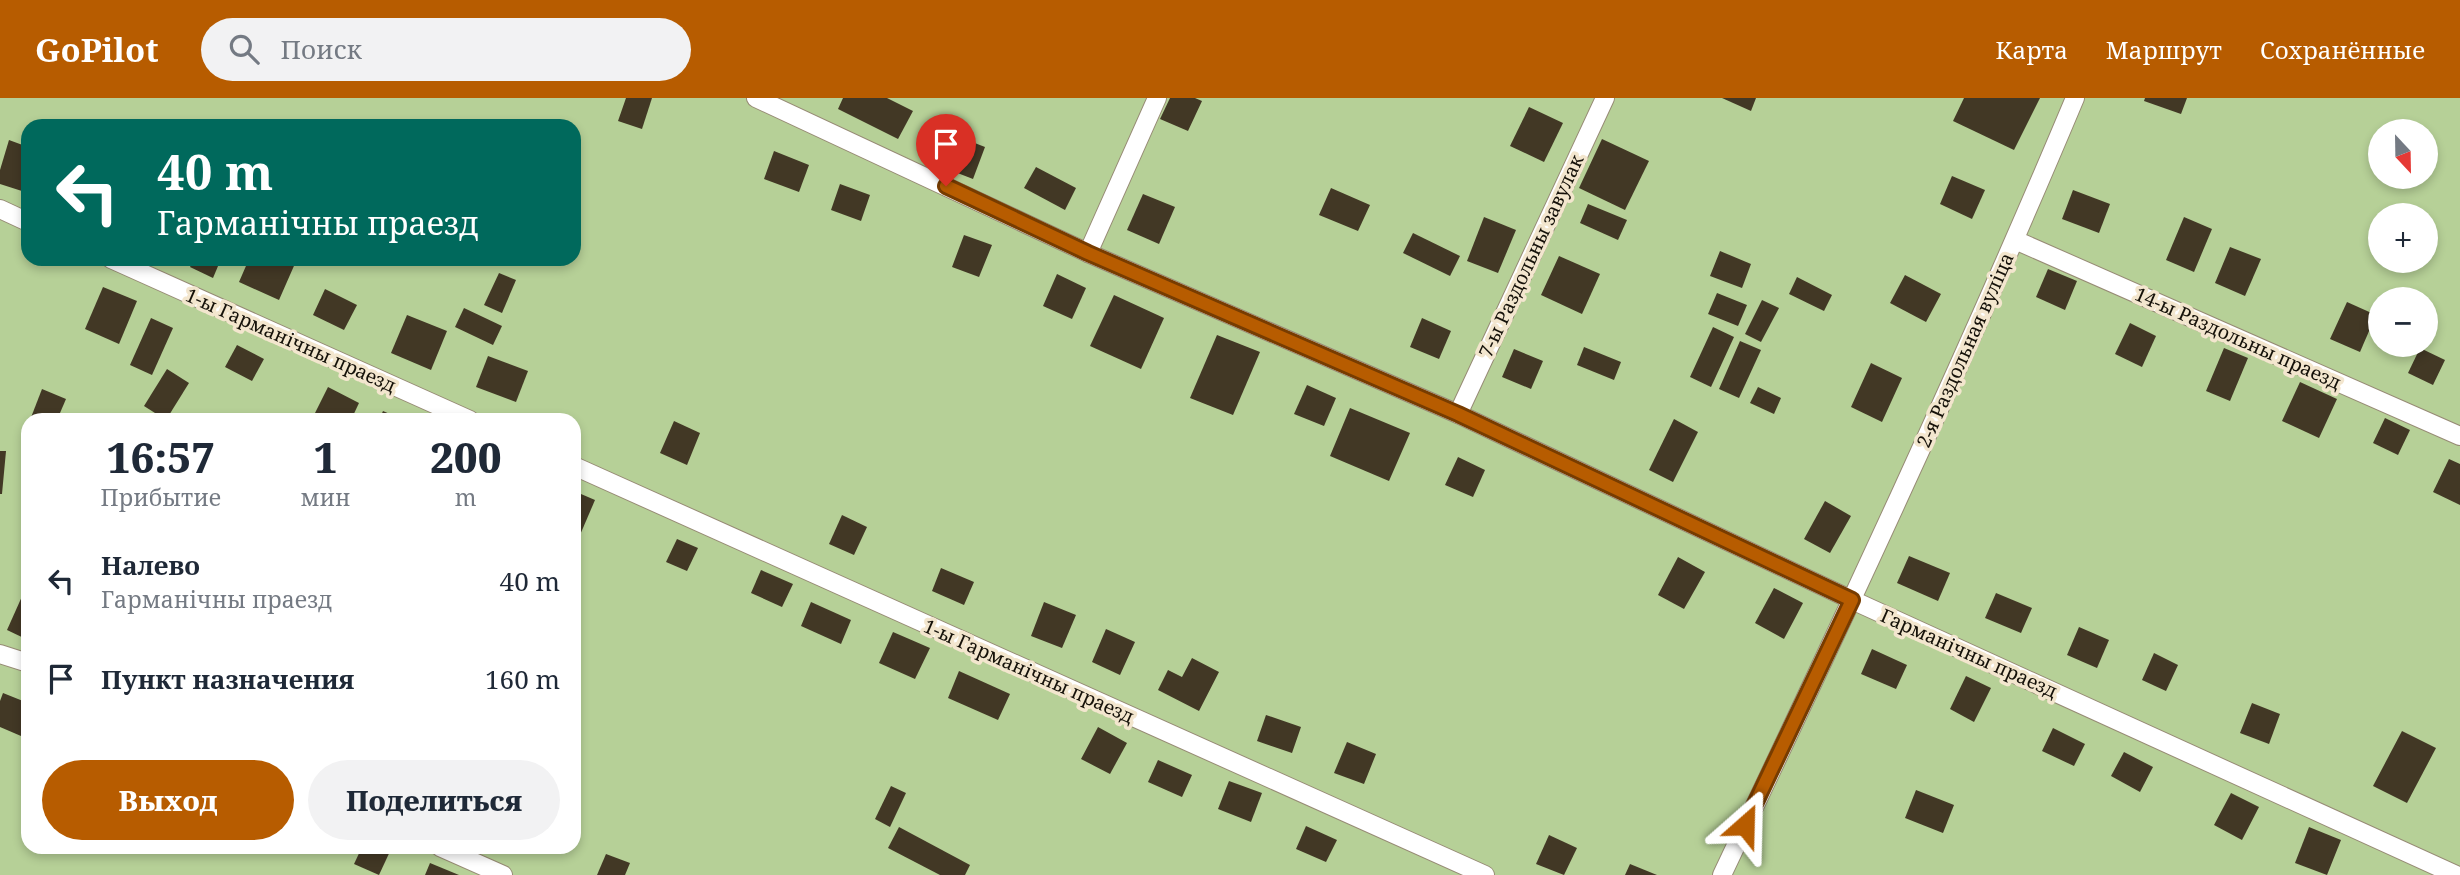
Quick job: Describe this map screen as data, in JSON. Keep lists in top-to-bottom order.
{
  "streets": {
    "lane": [
      "7-ы Раздольны завулак",
      "14-ы Раздольны праезд",
      "1-ы Гарманічны праезд",
      "2-я Раздольная вуліца",
      "Гарманічны праезд"
    ]
  },
  "crossings": [
    ["7-ы Раздольны завулак", "Гарманічны праезд"],
    ["14-ы Раздольны праезд", "2-я Раздольная вуліца"],
    ["2-я Раздольная вуліца", "Гарманічны праезд"]
  ],
  "north": "bottom",
  "page": {
    "header": "GoPilot",
    "search": "Поиск",
    "nav": ["Карта", "Маршрут", "Сохранённые"],
    "map_buttons": ["+", "−"],
    "turn": ["40 m", "Гарманічны праезд"],
    "eta": [
      "16:57",
      "Прибытие",
      "1",
      "мин",
      "200",
      "m"
    ],
    "list": [
      {
        "name": "Налево",
        "note": "Гарманічны праезд",
        "value": "40 m"
      },
      {
        "name": "Пункт назначения",
        "value": "160 m"
      }
    ],
    "buttons": ["Выход", "Поделиться"]
  }
}
